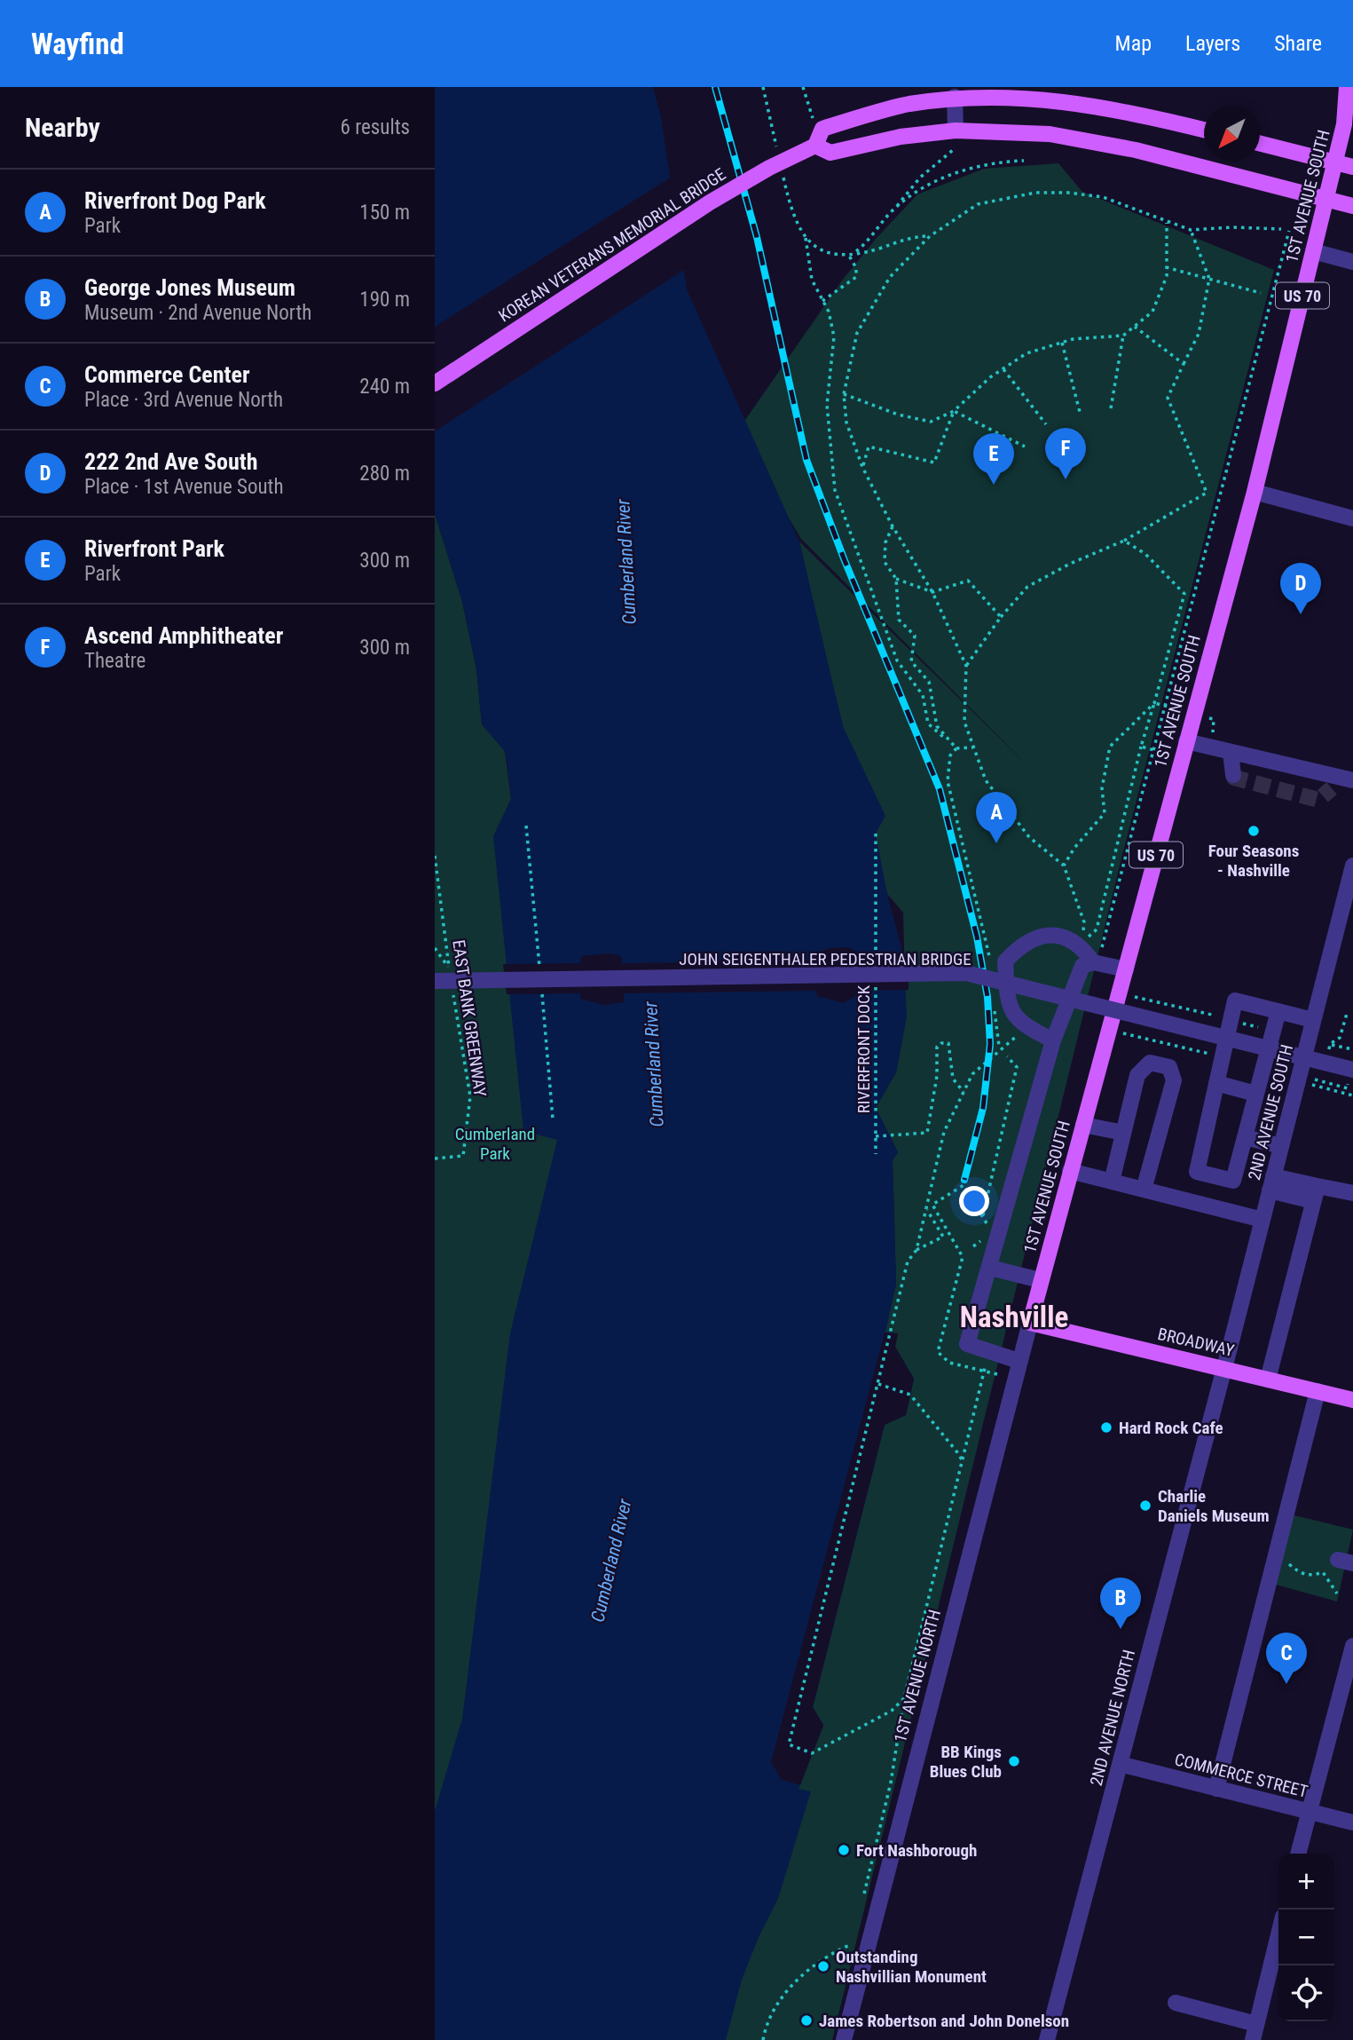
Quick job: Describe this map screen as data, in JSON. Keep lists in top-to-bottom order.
{
  "streets": {
    "main road": [
      "1ST AVENUE SOUTH",
      "KOREAN VETERANS MEMORIAL BRIDGE",
      "US 70",
      "BROADWAY"
    ],
    "street": [
      "JOHN SEIGENTHALER PEDESTRIAN BRIDGE",
      "2ND AVENUE SOUTH",
      "1ST AVENUE NORTH",
      "2ND AVENUE NORTH",
      "COMMERCE STREET"
    ],
    "path": ["EAST BANK GREENWAY", "RIVERFRONT DOCK"]
  },
  "crossings": [
    ["1ST AVENUE SOUTH", "BROADWAY"],
    ["1ST AVENUE SOUTH", "1ST AVENUE NORTH"],
    ["2ND AVENUE SOUTH", "BROADWAY"],
    ["2ND AVENUE SOUTH", "2ND AVENUE NORTH"],
    ["BROADWAY", "1ST AVENUE NORTH"],
    ["BROADWAY", "2ND AVENUE NORTH"],
    ["2ND AVENUE NORTH", "COMMERCE STREET"]
  ],
  "districts": ["Nashville"],
  "water": ["Cumberland River"],
  "parks": ["Cumberland Park"],
  "places": [
    "Four Seasons - Nashville",
    "Hard Rock Cafe",
    "Charlie Daniels Museum",
    "BB Kings Blues Club",
    "Fort Nashborough",
    "Outstanding Nashvillian Monument",
    "James Robertson and John Donelson"
  ],
  "north": "bottom left",
  "page": {
    "header": "Wayfind",
    "nav": ["Map", "Layers", "Share"],
    "heading": ["Nearby", "6 results"],
    "list": [
      {
        "mark": "A",
        "name": "Riverfront Dog Park",
        "note": "Park",
        "value": "150 m"
      },
      {
        "mark": "B",
        "name": "George Jones Museum",
        "note": "Museum · 2nd Avenue North",
        "value": "190 m"
      },
      {
        "mark": "C",
        "name": "Commerce Center",
        "note": "Place · 3rd Avenue North",
        "value": "240 m"
      },
      {
        "mark": "D",
        "name": "222 2nd Ave South",
        "note": "Place · 1st Avenue South",
        "value": "280 m"
      },
      {
        "mark": "E",
        "name": "Riverfront Park",
        "note": "Park",
        "value": "300 m"
      },
      {
        "mark": "F",
        "name": "Ascend Amphitheater",
        "note": "Theatre",
        "value": "300 m"
      }
    ],
    "pins": [
      "F",
      "E",
      "D",
      "A",
      "B",
      "C"
    ],
    "map_buttons": ["+", "−"]
  }
}
